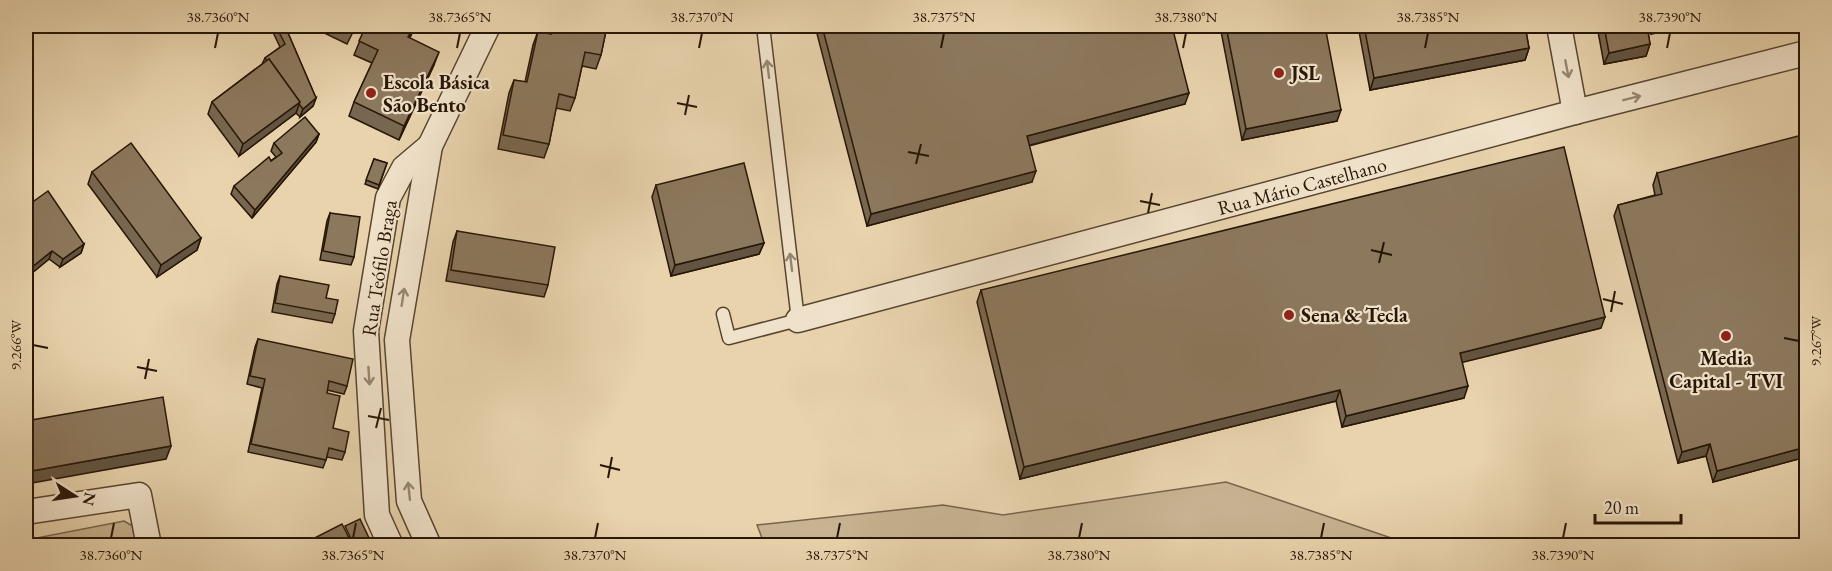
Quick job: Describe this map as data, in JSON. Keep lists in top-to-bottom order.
{
  "streets": {
    "street": ["Rua Mário Castelhano", "Rua Teófilo Braga"]
  },
  "places": [
    "JSL",
    "Escola Básica São Bento",
    "Sena & Tecla",
    "Media Capital - TVI"
  ],
  "scale_bar": "20 m",
  "north": "right",
  "coordinates": [
    "38.7360°N",
    "38.7365°N",
    "38.7370°N",
    "38.7375°N",
    "38.7380°N",
    "38.7385°N",
    "38.7390°N",
    "9.267°W",
    "9.266°W"
  ]
}
